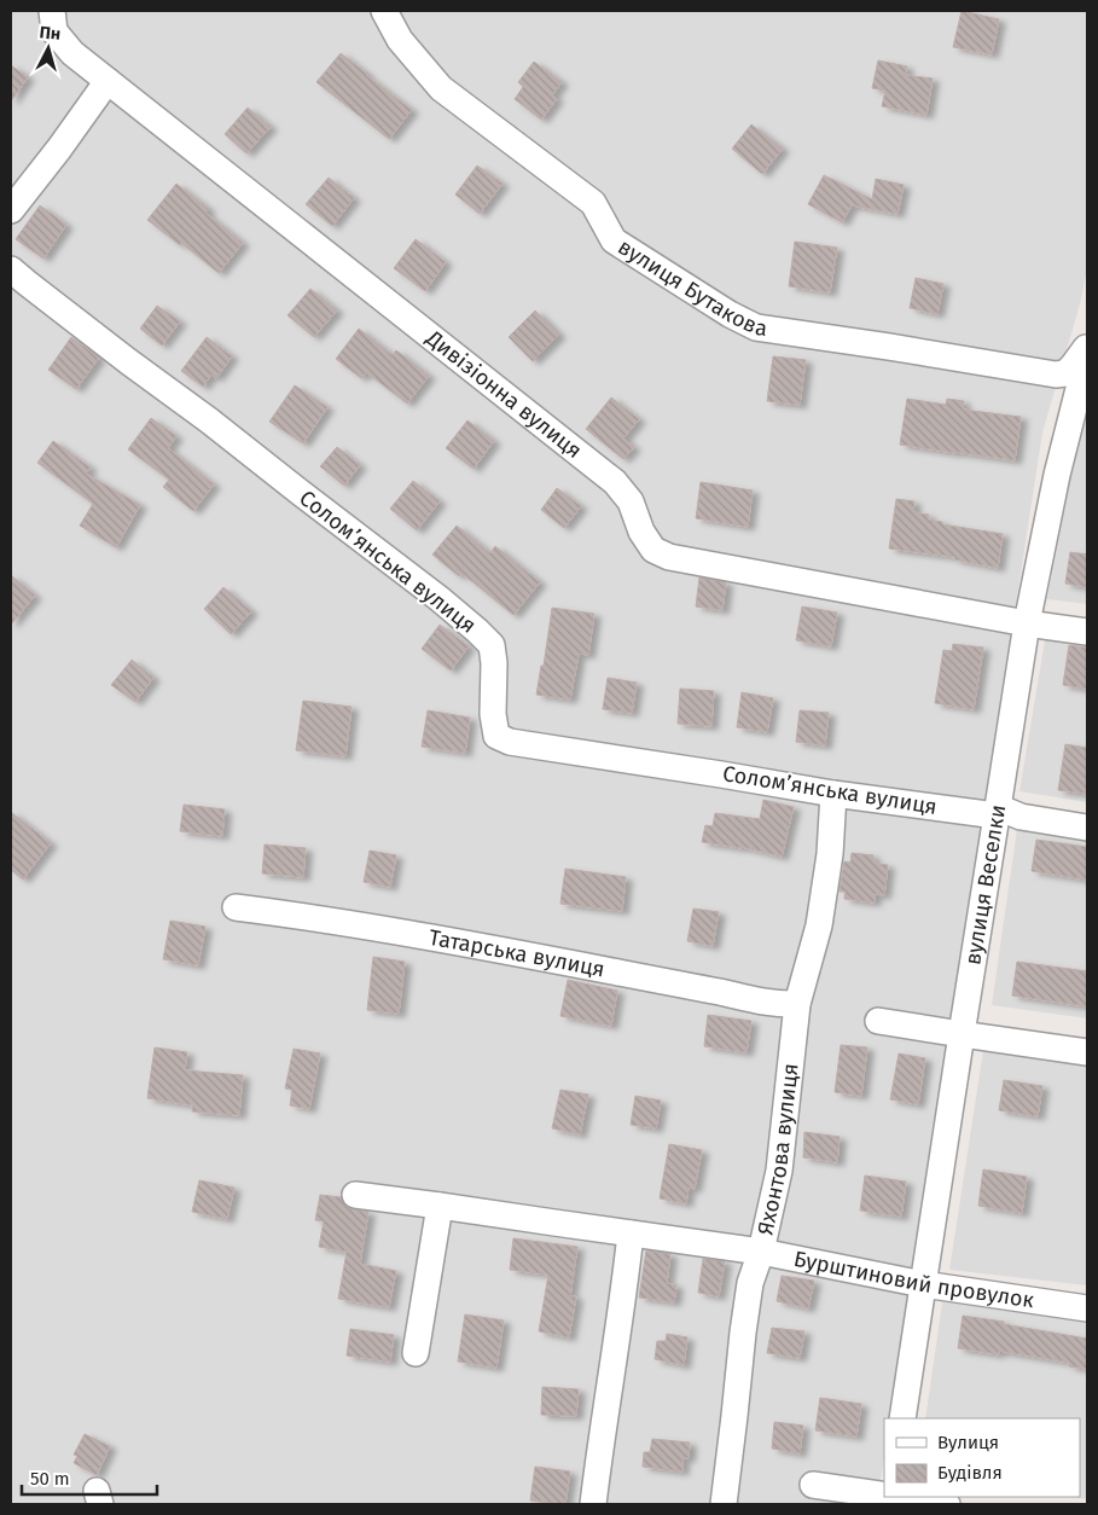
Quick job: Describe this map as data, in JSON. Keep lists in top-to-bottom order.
{
  "streets": {
    "street": [
      "вулиця Бутакова",
      "Дивізіонна вулиця",
      "Соломʼянська вулиця",
      "вулиця Веселки",
      "Татарська вулиця",
      "Яхонтова вулиця",
      "Бурштиновий провулок"
    ]
  },
  "crossings": [
    ["Дивізіонна вулиця", "вулиця Веселки"],
    ["Соломʼянська вулиця", "вулиця Веселки"],
    ["Соломʼянська вулиця", "Яхонтова вулиця"],
    ["вулиця Веселки", "Бурштиновий провулок"],
    ["Татарська вулиця", "Яхонтова вулиця"],
    ["Яхонтова вулиця", "Бурштиновий провулок"]
  ],
  "legend": ["Вулиця", "Будівля"],
  "scale_bar": "50 m",
  "north": "top"
}
